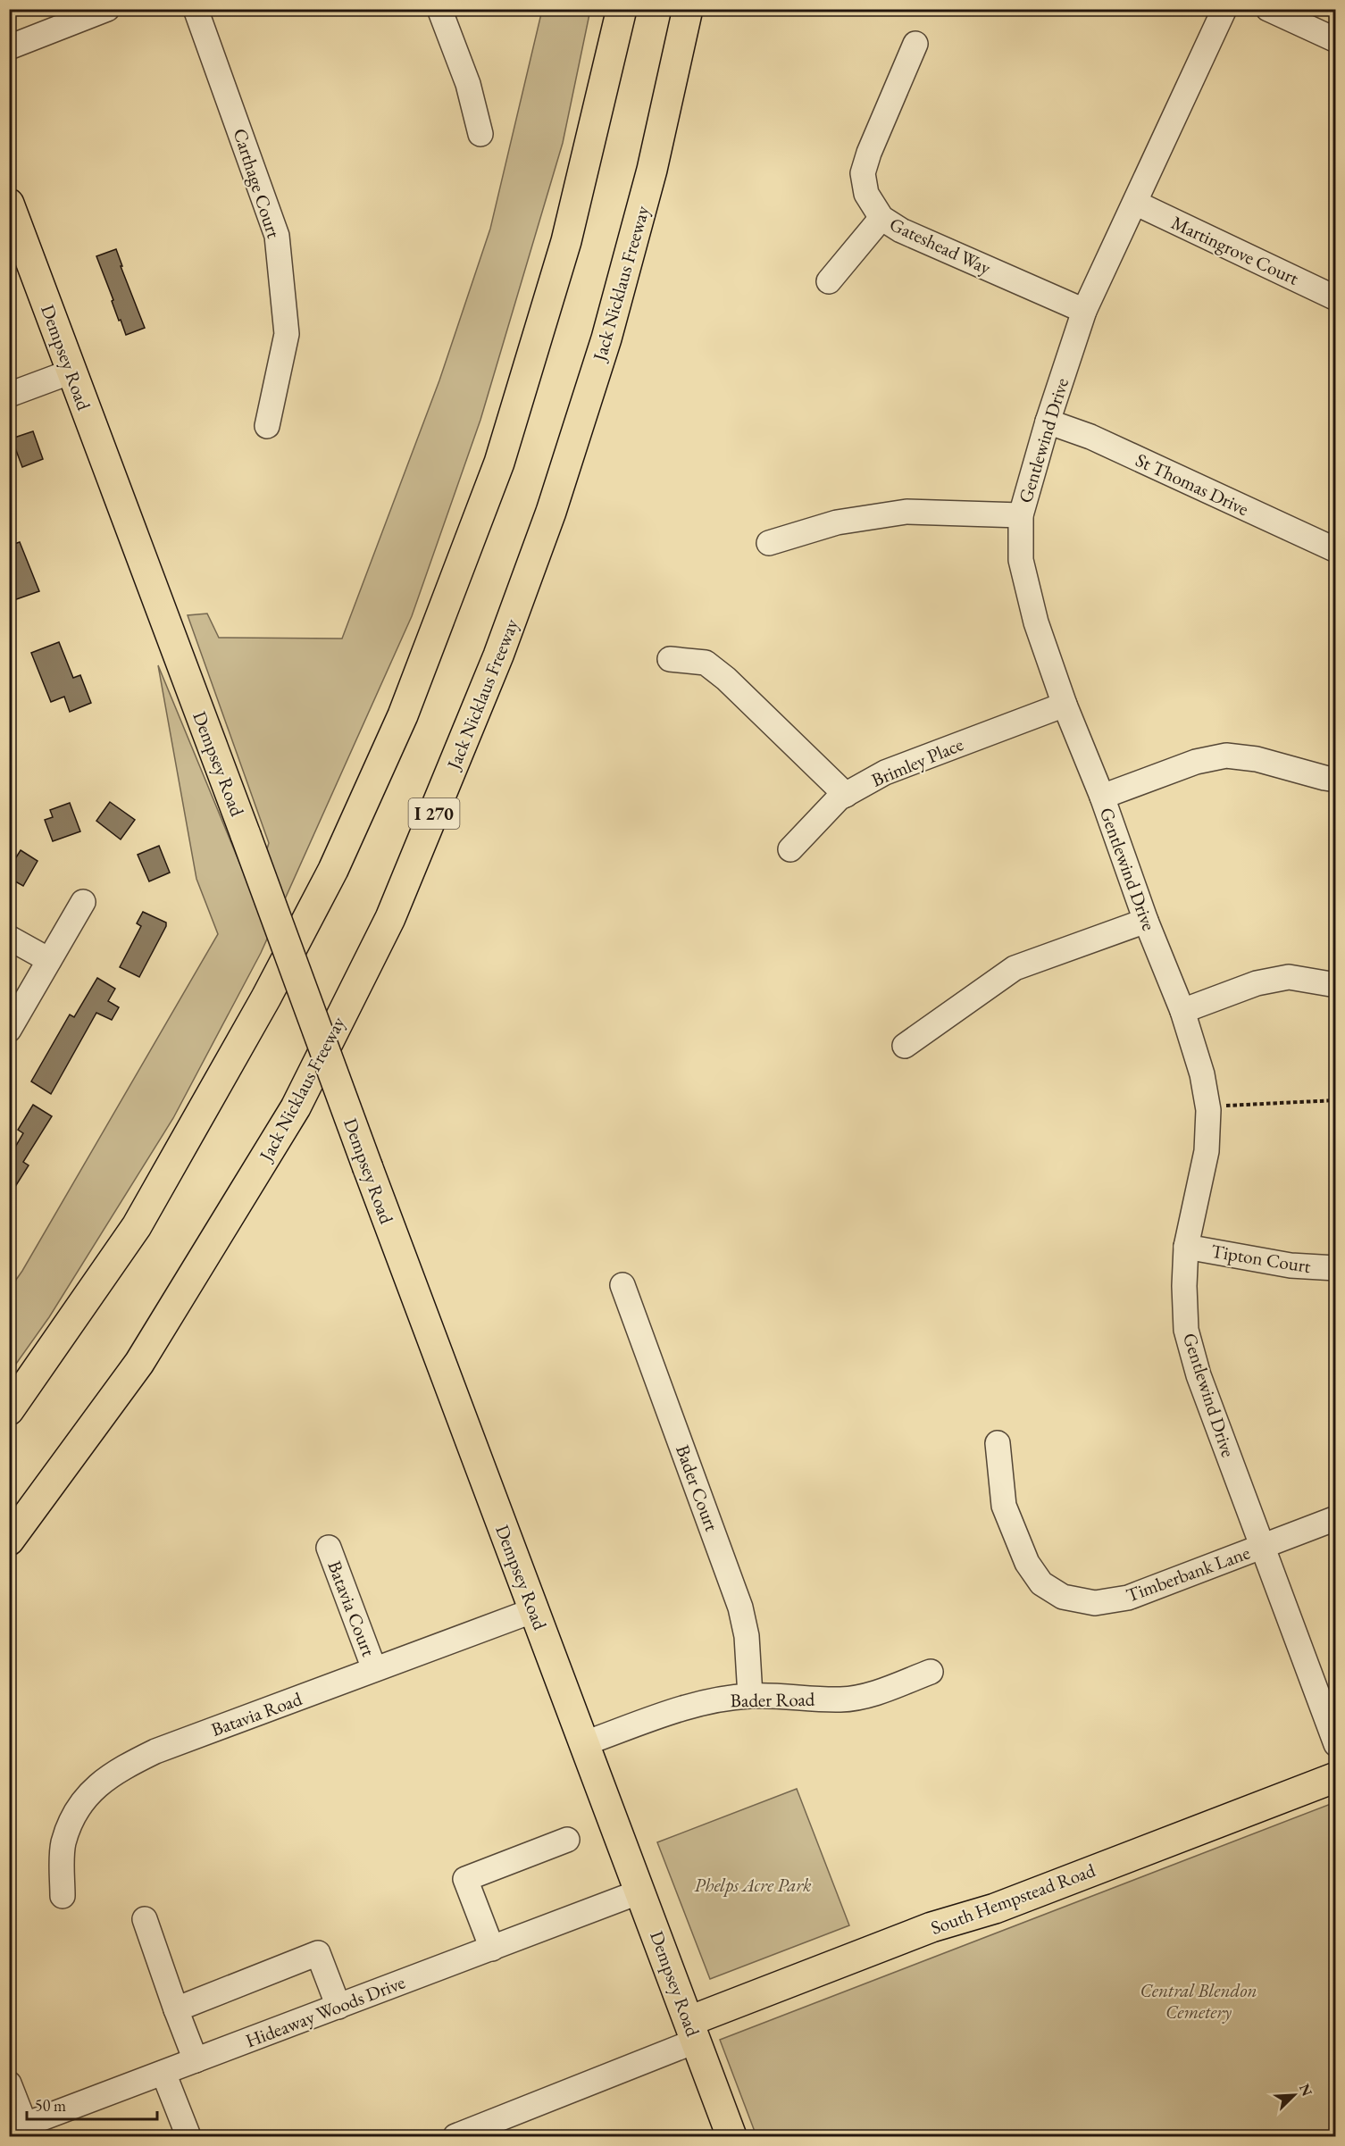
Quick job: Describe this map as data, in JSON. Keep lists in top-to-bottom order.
{
  "streets": {
    "main road": [
      "Jack Nicklaus Freeway",
      "Dempsey Road",
      "I 270",
      "South Hempstead Road"
    ],
    "street": [
      "Carthage Court",
      "Gateshead Way",
      "Martingrove Court",
      "Gentlewind Drive",
      "St Thomas Drive",
      "Brimley Place",
      "Tipton Court",
      "Bader Court",
      "Timberbank Lane",
      "Batavia Court",
      "Bader Road",
      "Batavia Road",
      "Hideaway Woods Drive"
    ]
  },
  "crossings": [
    ["Gateshead Way", "Gentlewind Drive"],
    ["Martingrove Court", "Gentlewind Drive"],
    ["Dempsey Road", "Bader Road"],
    ["Dempsey Road", "Batavia Road"],
    ["Dempsey Road", "South Hempstead Road"],
    ["Dempsey Road", "Hideaway Woods Drive"],
    ["Gentlewind Drive", "St Thomas Drive"],
    ["Gentlewind Drive", "Brimley Place"],
    ["Gentlewind Drive", "Tipton Court"],
    ["Gentlewind Drive", "Timberbank Lane"],
    ["Bader Court", "Bader Road"],
    ["Batavia Court", "Batavia Road"]
  ],
  "parks": ["Phelps Acre Park", "Central Blendon Cemetery"],
  "scale_bar": "50 m",
  "north": "top right"
}
